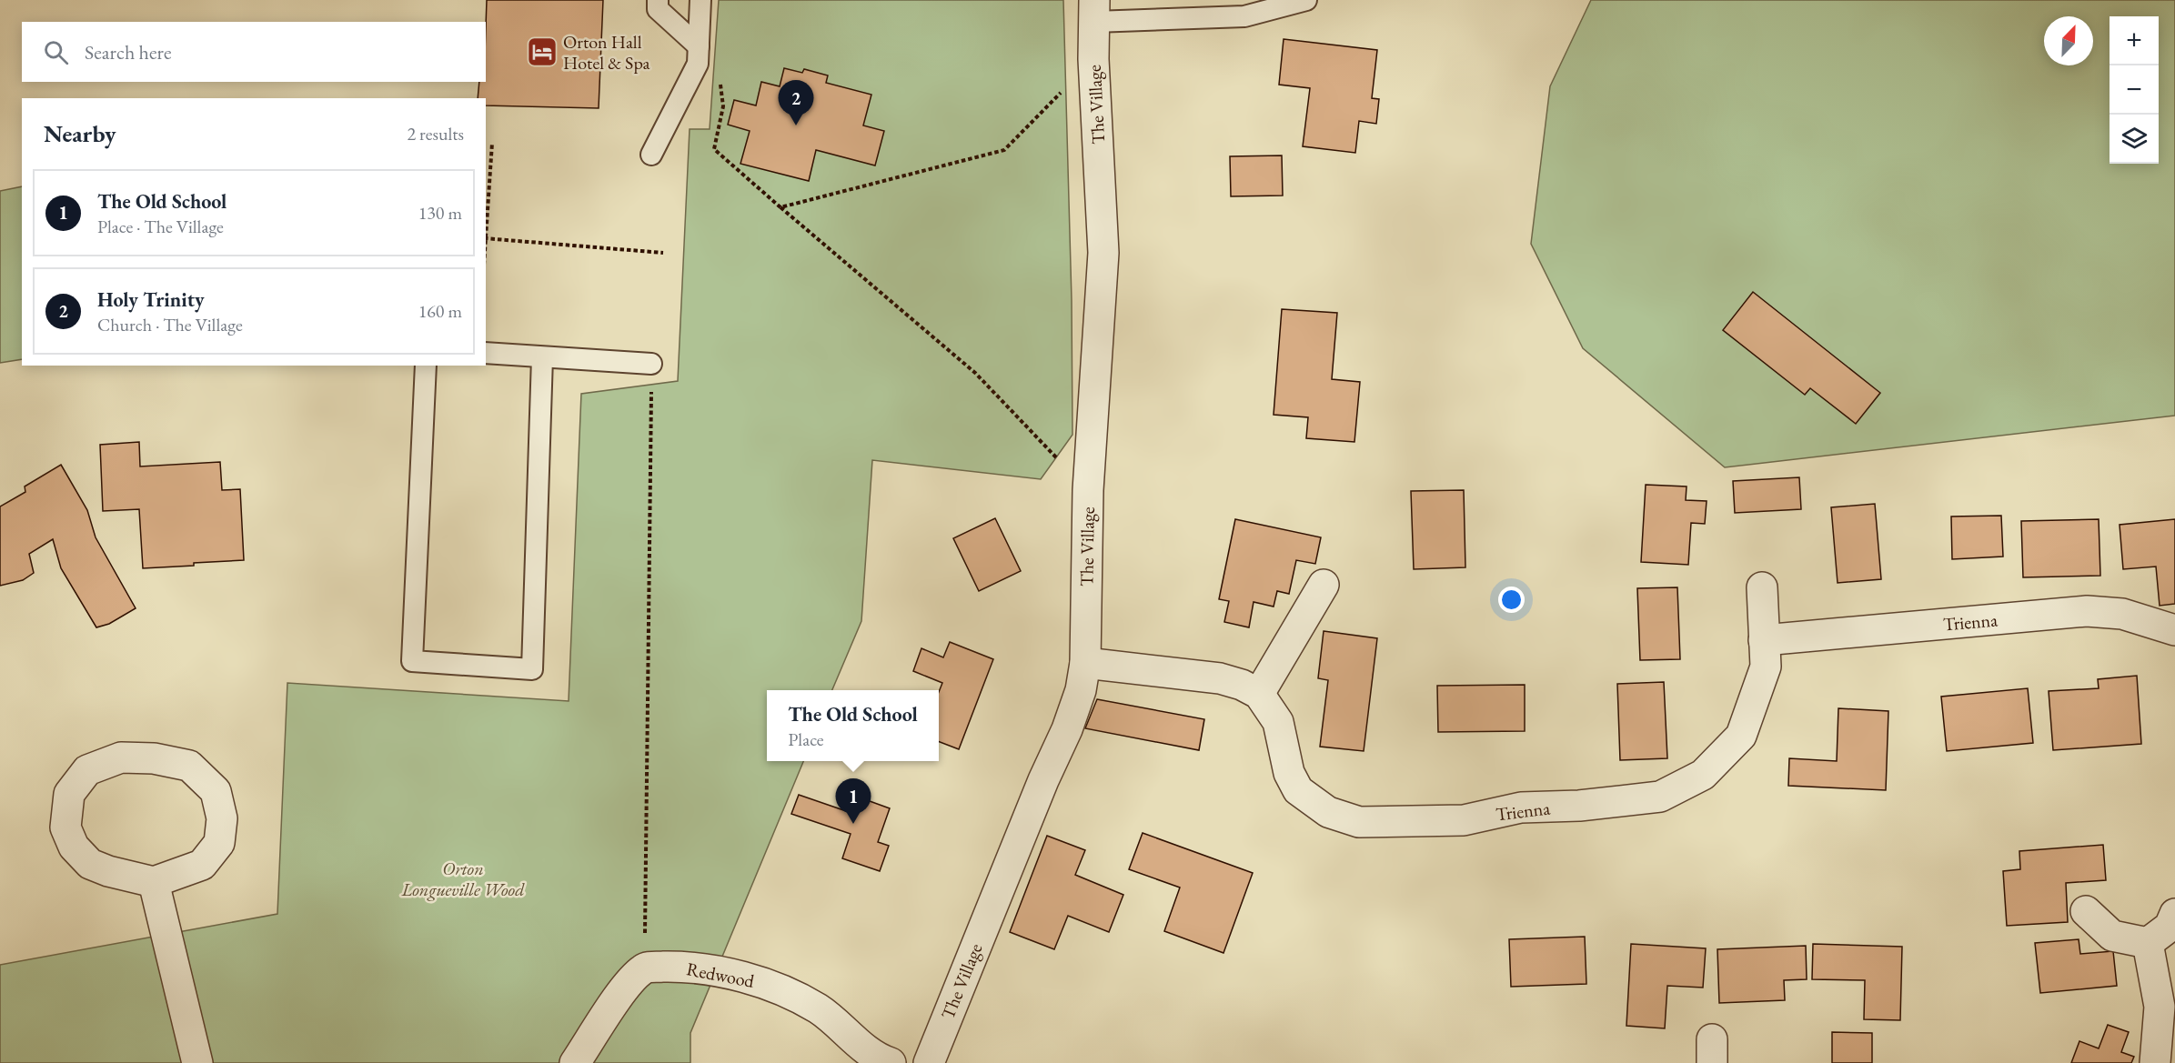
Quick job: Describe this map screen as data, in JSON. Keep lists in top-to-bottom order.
{
  "streets": {
    "street": ["The Village", "Trienna", "Redwood"]
  },
  "parks": ["Orton Longueville Wood"],
  "places": {
    "hotel": ["Orton Hall Hotel & Spa"]
  },
  "north": "top right",
  "page": {
    "map_buttons": ["+", "−"],
    "search": "Search here",
    "pins": ["2", "1"],
    "heading": ["Nearby", "2 results"],
    "list": [
      {
        "mark": "1",
        "name": "The Old School",
        "note": "Place · The Village",
        "value": "130 m"
      },
      {
        "mark": "2",
        "name": "Holy Trinity",
        "note": "Church · The Village",
        "value": "160 m"
      }
    ],
    "popup": ["The Old School", "Place"]
  }
}
